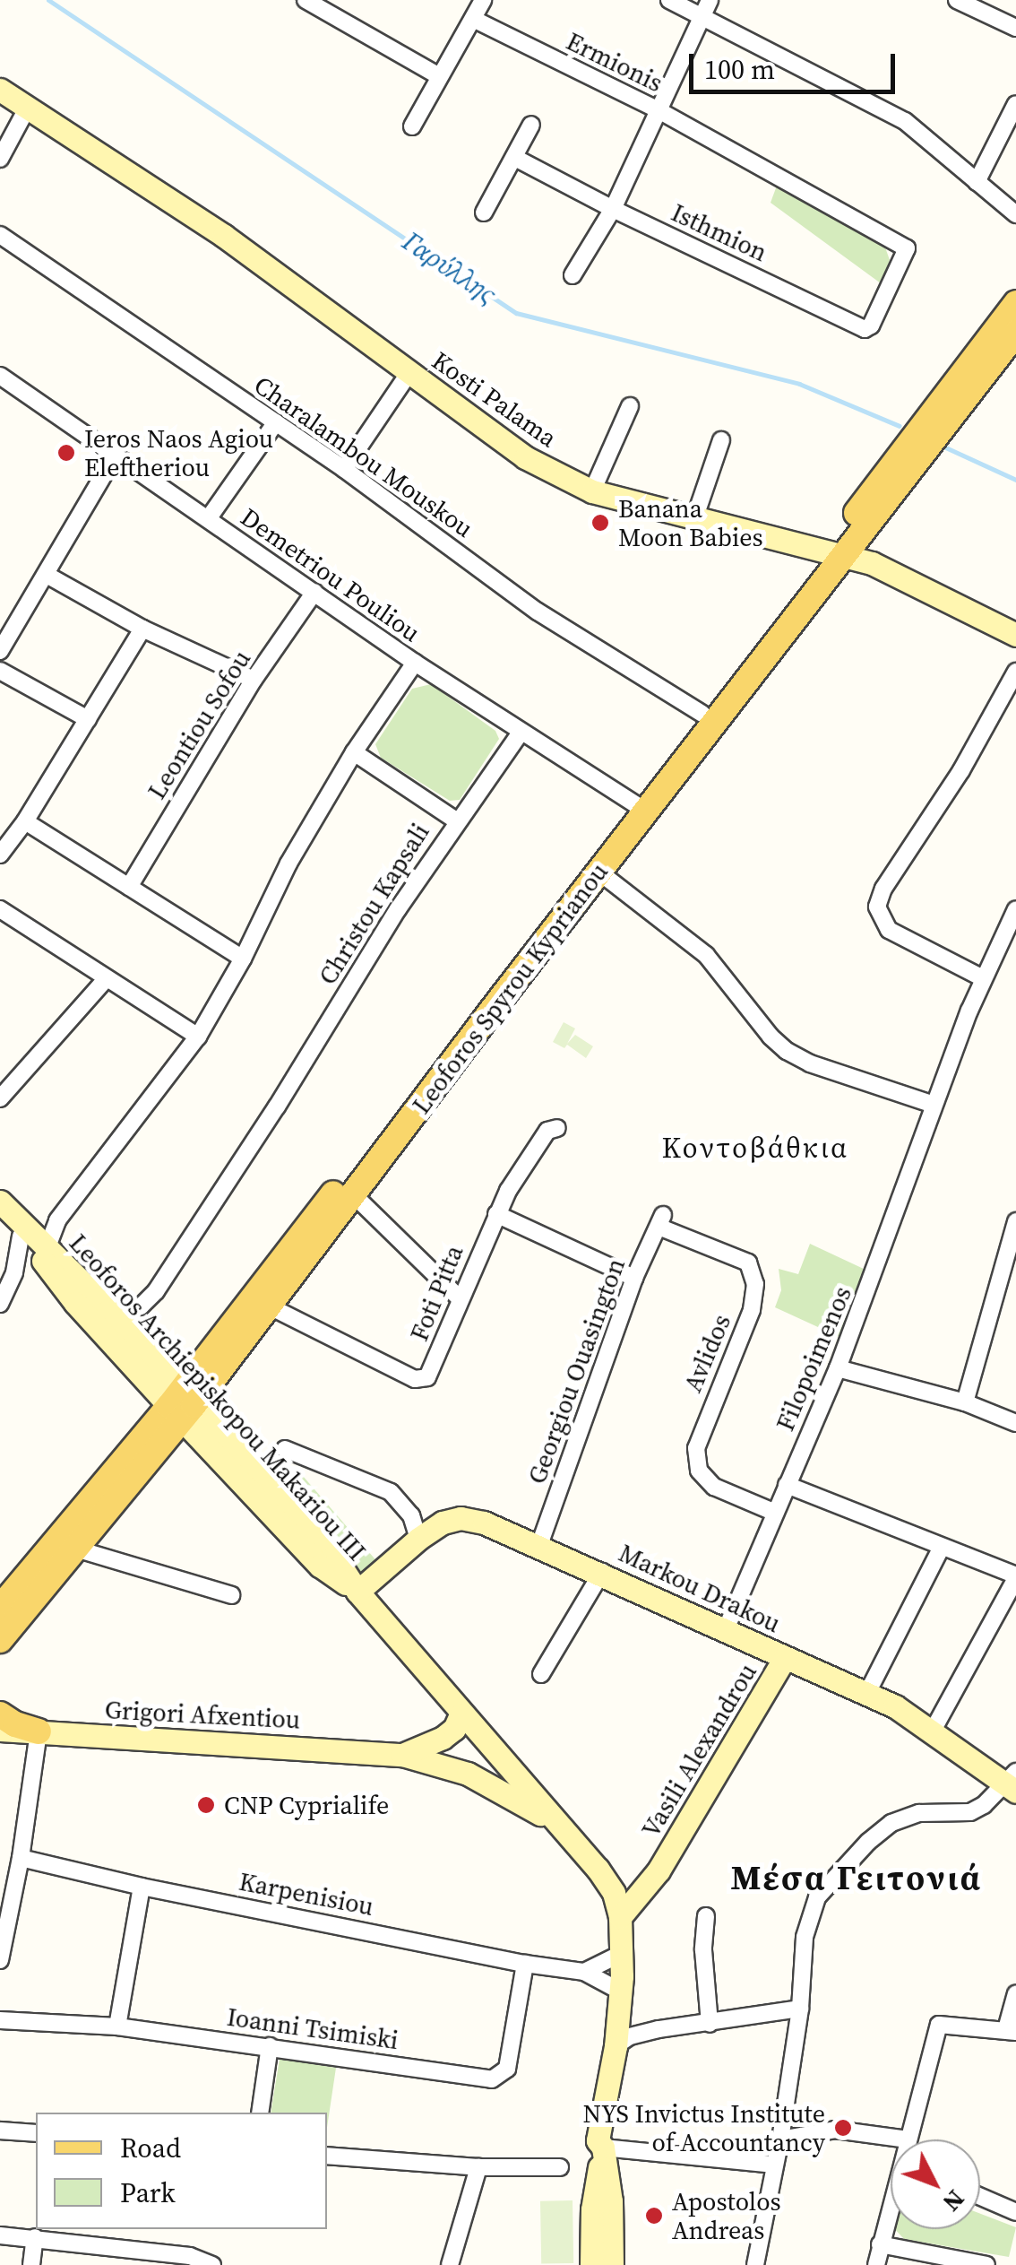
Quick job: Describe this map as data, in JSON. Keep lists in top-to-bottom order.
{
  "streets": {
    "main road": ["Leoforos Spyrou Kyprianou"],
    "street": [
      "Ermionis",
      "Isthmion",
      "Kosti Palama",
      "Charalambou Mouskou",
      "Demetriou Pouliou",
      "Leontiou Sofou",
      "Christou Kapsali",
      "Foti Pitta",
      "Avlidos",
      "Filopoimenos",
      "Georgiou Ouasington",
      "Leoforos Archiepiskopou Makariou III",
      "Markou Drakou",
      "Grigori Afxentiou",
      "Vasili Alexandrou",
      "Karpenisiou",
      "Ioanni Tsimiski"
    ]
  },
  "crossings": [
    ["Ermionis", "Isthmion"],
    ["Kosti Palama", "Leoforos Spyrou Kyprianou"],
    ["Charalambou Mouskou", "Leoforos Spyrou Kyprianou"],
    ["Demetriou Pouliou", "Leontiou Sofou"],
    ["Demetriou Pouliou", "Christou Kapsali"],
    ["Demetriou Pouliou", "Leoforos Spyrou Kyprianou"],
    ["Christou Kapsali", "Leoforos Archiepiskopou Makariou III"],
    ["Leoforos Spyrou Kyprianou", "Foti Pitta"],
    ["Leoforos Spyrou Kyprianou", "Leoforos Archiepiskopou Makariou III"],
    ["Avlidos", "Filopoimenos"],
    ["Avlidos", "Georgiou Ouasington"],
    ["Filopoimenos", "Markou Drakou"],
    ["Georgiou Ouasington", "Markou Drakou"],
    ["Leoforos Archiepiskopou Makariou III", "Markou Drakou"],
    ["Leoforos Archiepiskopou Makariou III", "Grigori Afxentiou"],
    ["Leoforos Archiepiskopou Makariou III", "Vasili Alexandrou"],
    ["Leoforos Archiepiskopou Makariou III", "Karpenisiou"],
    ["Markou Drakou", "Vasili Alexandrou"],
    ["Karpenisiou", "Ioanni Tsimiski"]
  ],
  "districts": ["Κοντοβάθκια", "Μέσα Γειτονιά"],
  "water": ["Γαρύλλης"],
  "places": [
    "Ieros Naos Agiou Eleftheriou",
    "Banana Moon Babies",
    "CNP Cyprialife",
    "NYS Invictus Institute of Accountancy",
    "Apostolos Andreas"
  ],
  "legend": ["Road", "Park"],
  "scale_bar": "100 m",
  "north": "bottom right"
}
